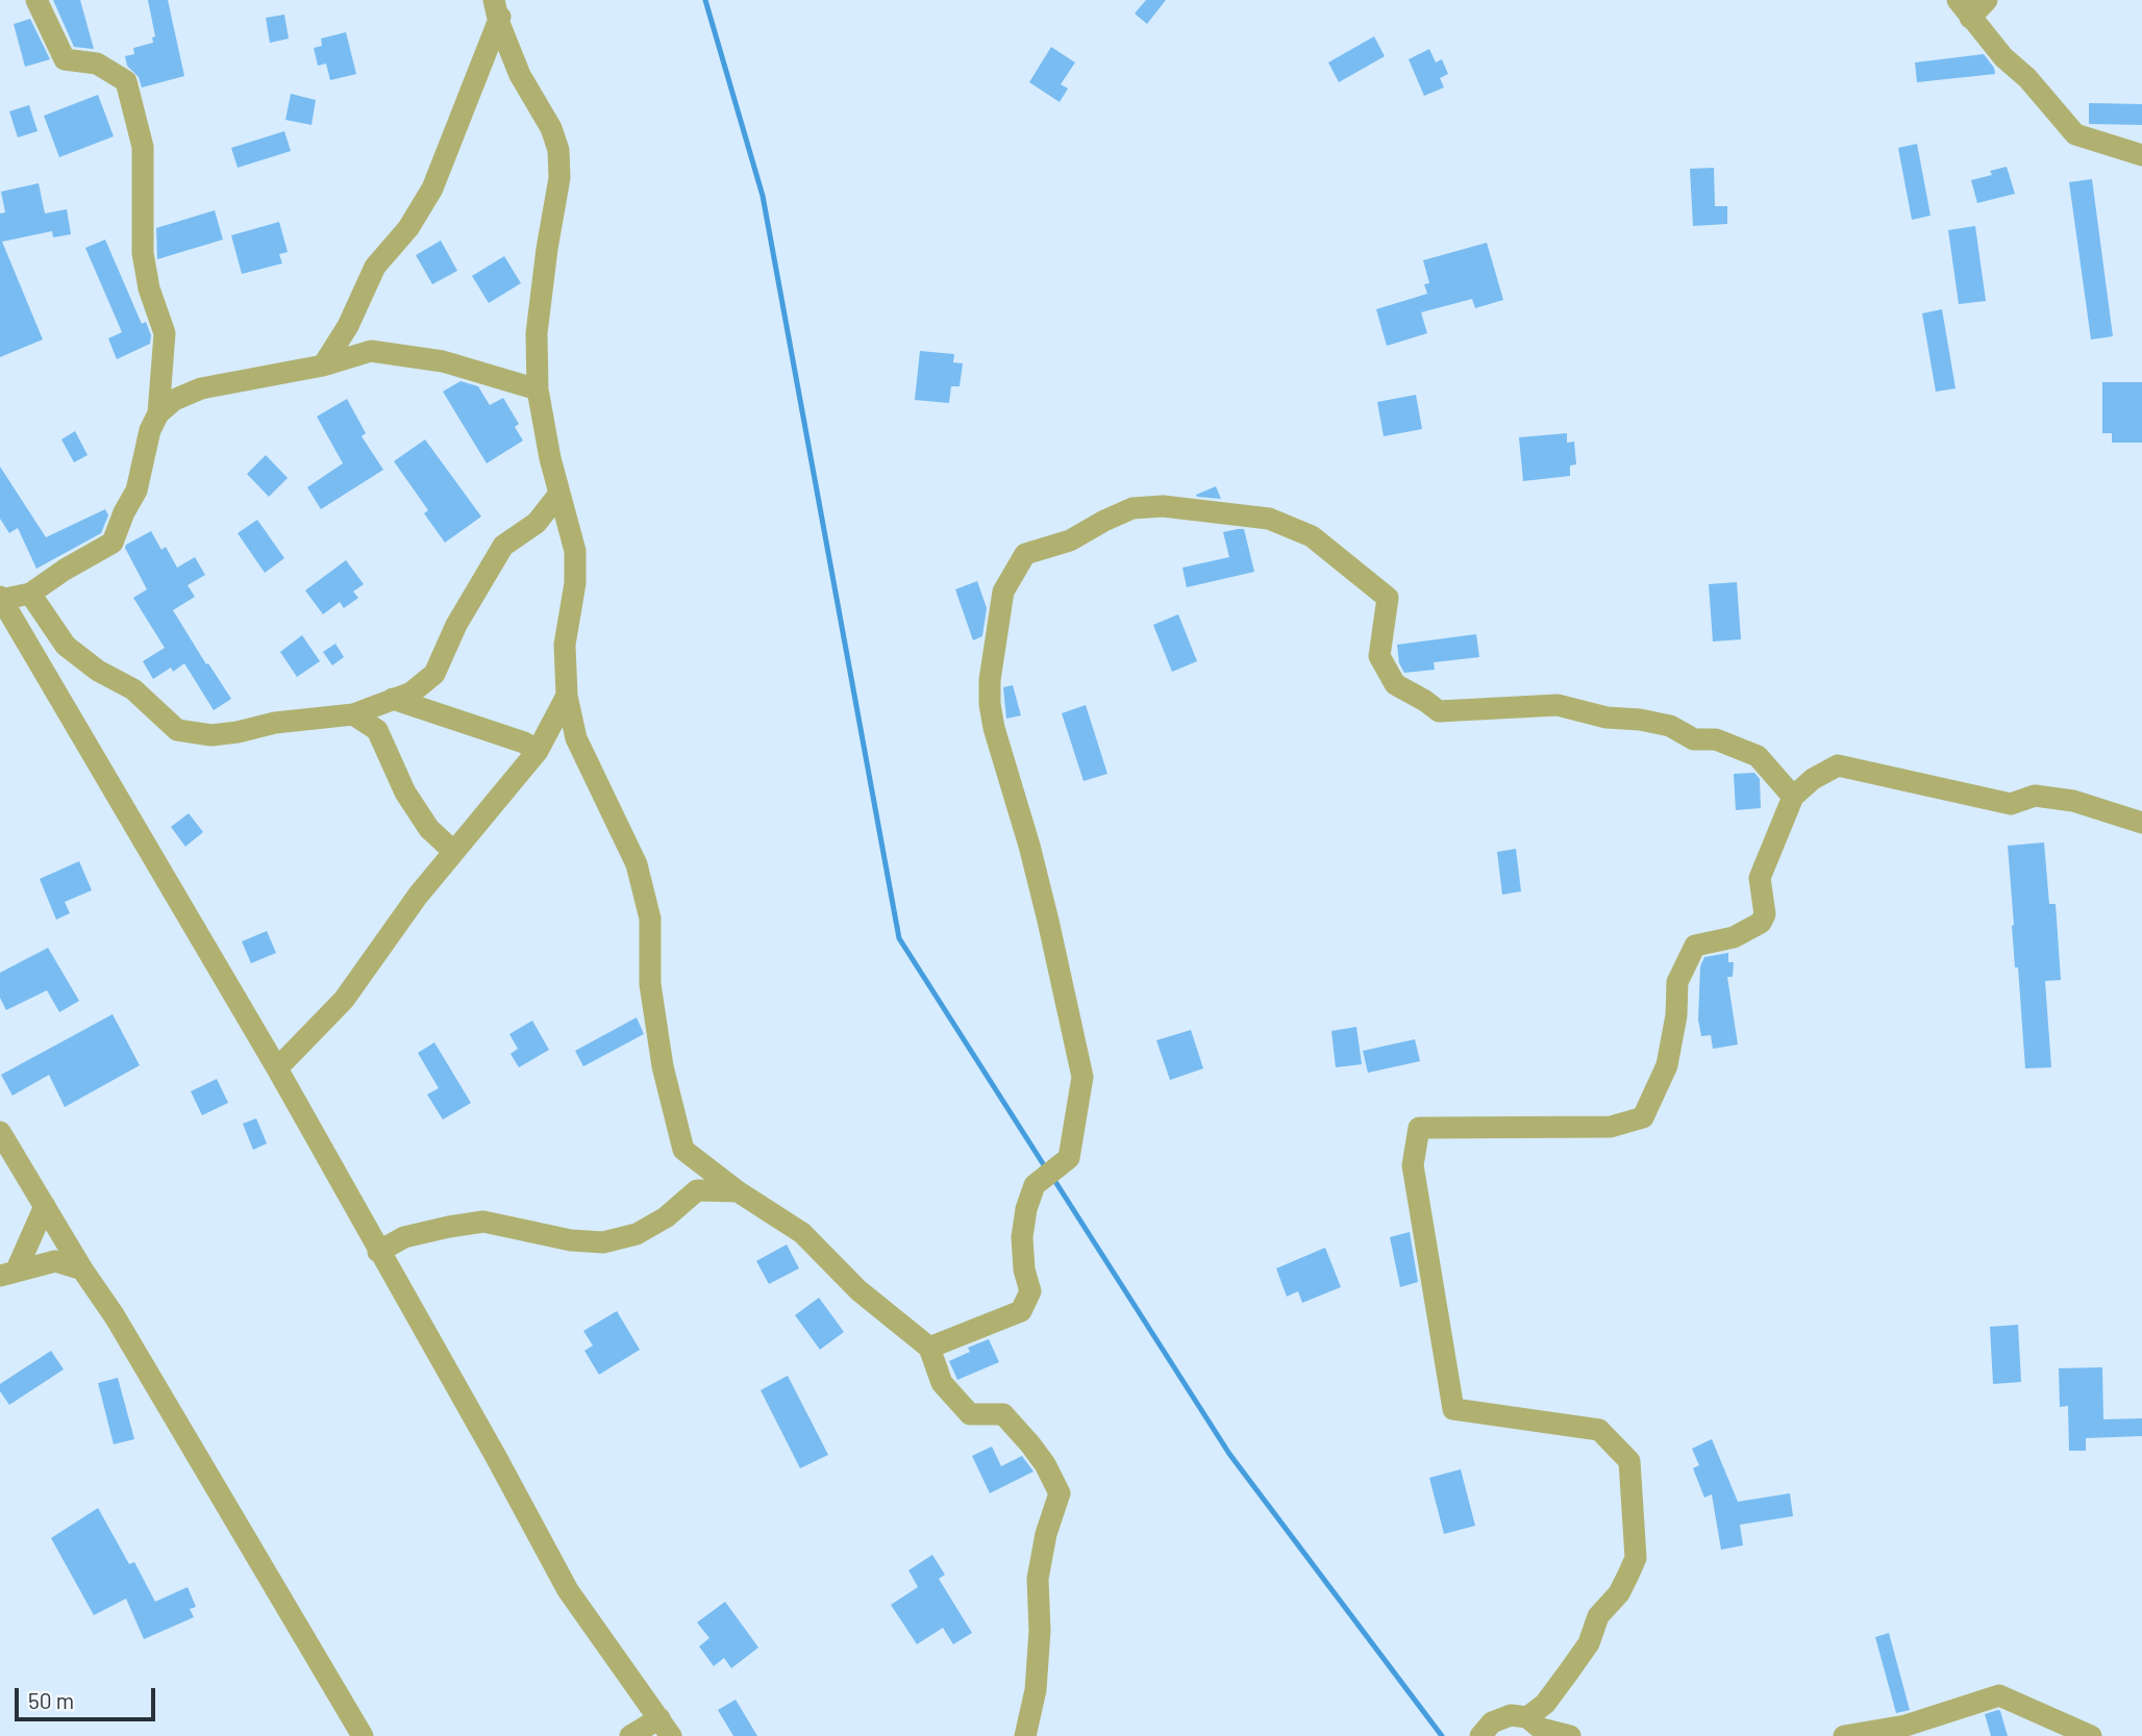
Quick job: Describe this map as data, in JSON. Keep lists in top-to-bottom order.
{
  "scale_bar": "50 m"
}
